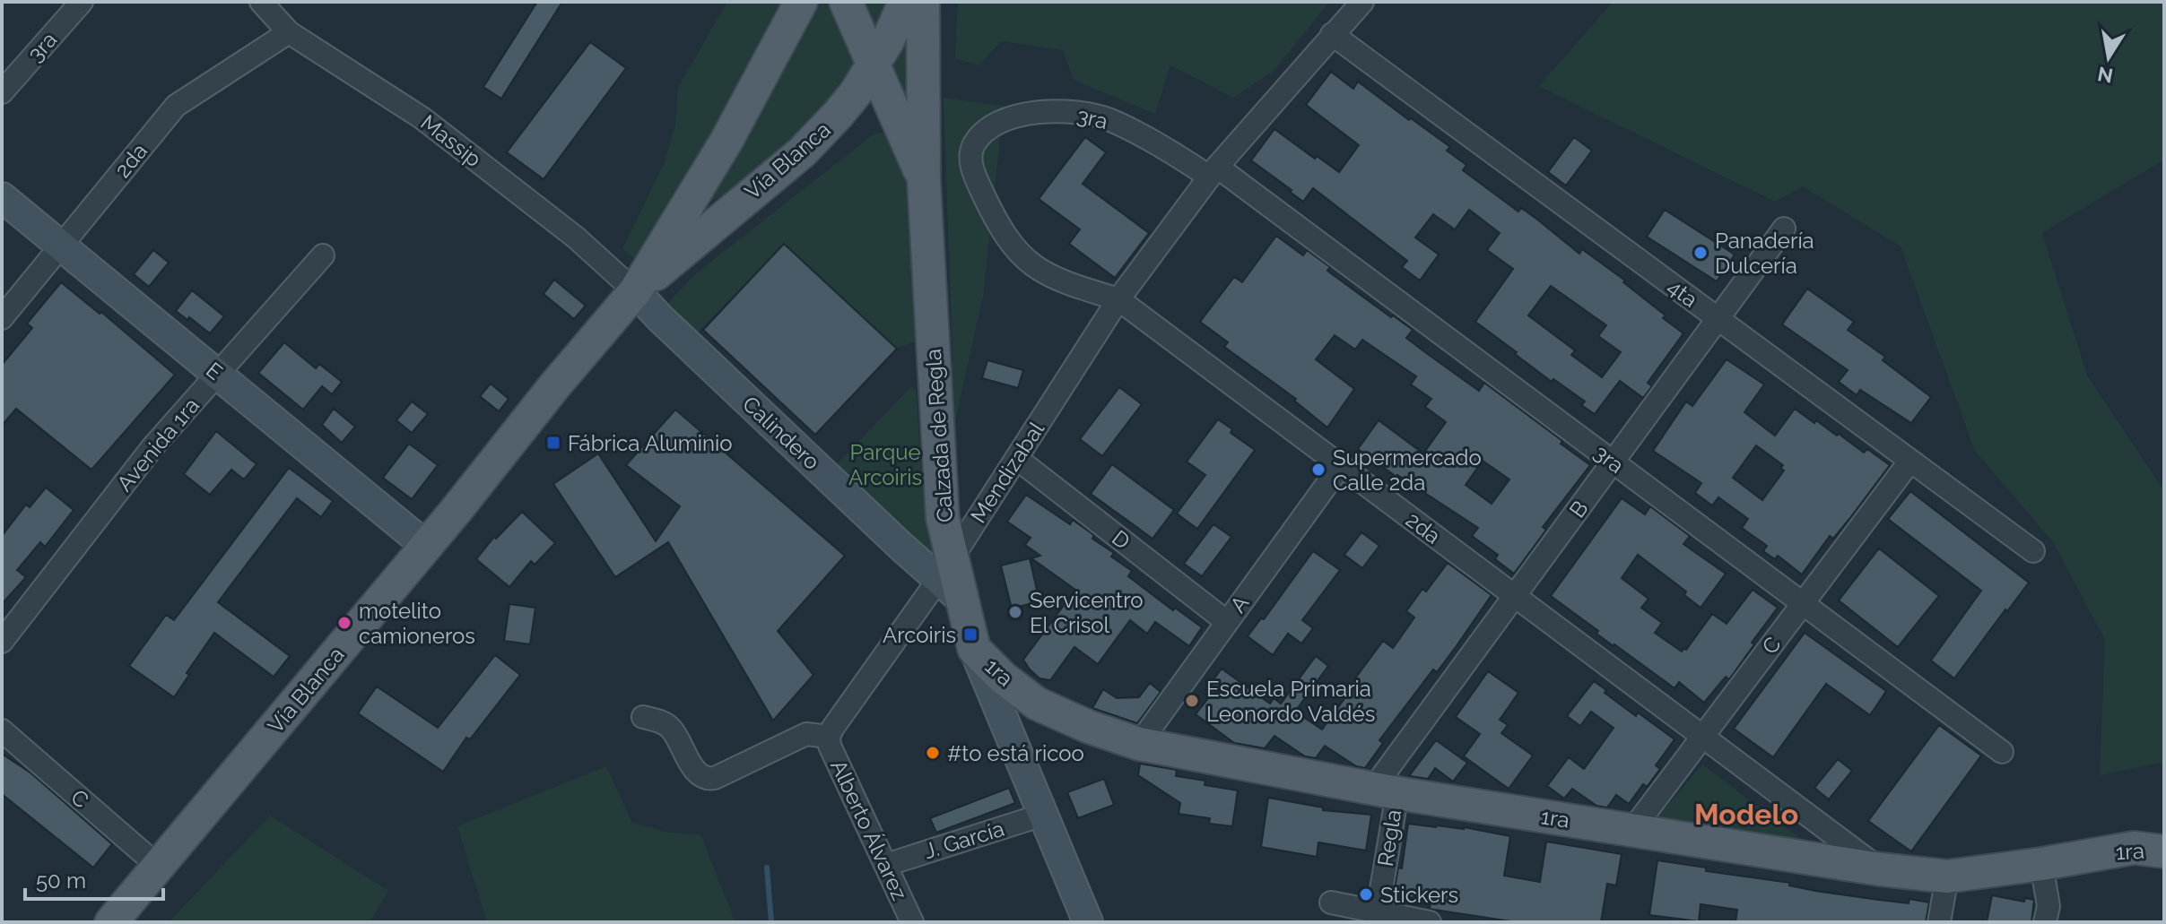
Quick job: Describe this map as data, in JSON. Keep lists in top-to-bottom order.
{
  "streets": {
    "main road": [
      "Vía Blanca",
      "E",
      "Calindero",
      "Calzada de Regla",
      "1ra"
    ],
    "street": [
      "3ra",
      "Massip",
      "2da",
      "4ta",
      "Avenida 1ra",
      "Mendizabal",
      "B",
      "D",
      "A",
      "C",
      "Alberto Álvarez",
      "Regla",
      "J. García"
    ]
  },
  "crossings": [
    ["3ra", "2da"],
    ["3ra", "Mendizabal"],
    ["3ra", "B"],
    ["3ra", "C"],
    ["Massip", "2da"],
    ["Massip", "Vía Blanca"],
    ["Massip", "Calindero"],
    ["2da", "E"],
    ["2da", "Mendizabal"],
    ["2da", "B"],
    ["2da", "A"],
    ["2da", "C"],
    ["2da", "1ra"],
    ["Vía Blanca", "E"],
    ["Vía Blanca", "Calindero"],
    ["Vía Blanca", "C"],
    ["4ta", "Mendizabal"],
    ["4ta", "B"],
    ["4ta", "C"],
    ["E", "Avenida 1ra"],
    ["Calindero", "Calzada de Regla"],
    ["Calindero", "Mendizabal"],
    ["Calzada de Regla", "Mendizabal"],
    ["Calzada de Regla", "1ra"],
    ["Calzada de Regla", "J. García"],
    ["Mendizabal", "D"],
    ["Mendizabal", "Alberto Álvarez"],
    ["B", "1ra"],
    ["B", "Regla"],
    ["D", "A"],
    ["A", "1ra"],
    ["C", "1ra"],
    ["1ra", "Regla"],
    ["Alberto Álvarez", "J. García"]
  ],
  "districts": ["Modelo"],
  "parks": ["Parque Arcoiris"],
  "places": {
    "other": [
      "Panadería Dulcería",
      "Supermercado Calle 2da",
      "Servicentro El Crisol",
      "motelito camioneros",
      "Escuela Primaria Leonordo Valdés",
      "#to está ricoo",
      "Stickers"
    ],
    "transit": ["Fábrica Aluminio", "Arcoiris"]
  },
  "scale_bar": "50 m",
  "north": "bottom"
}
